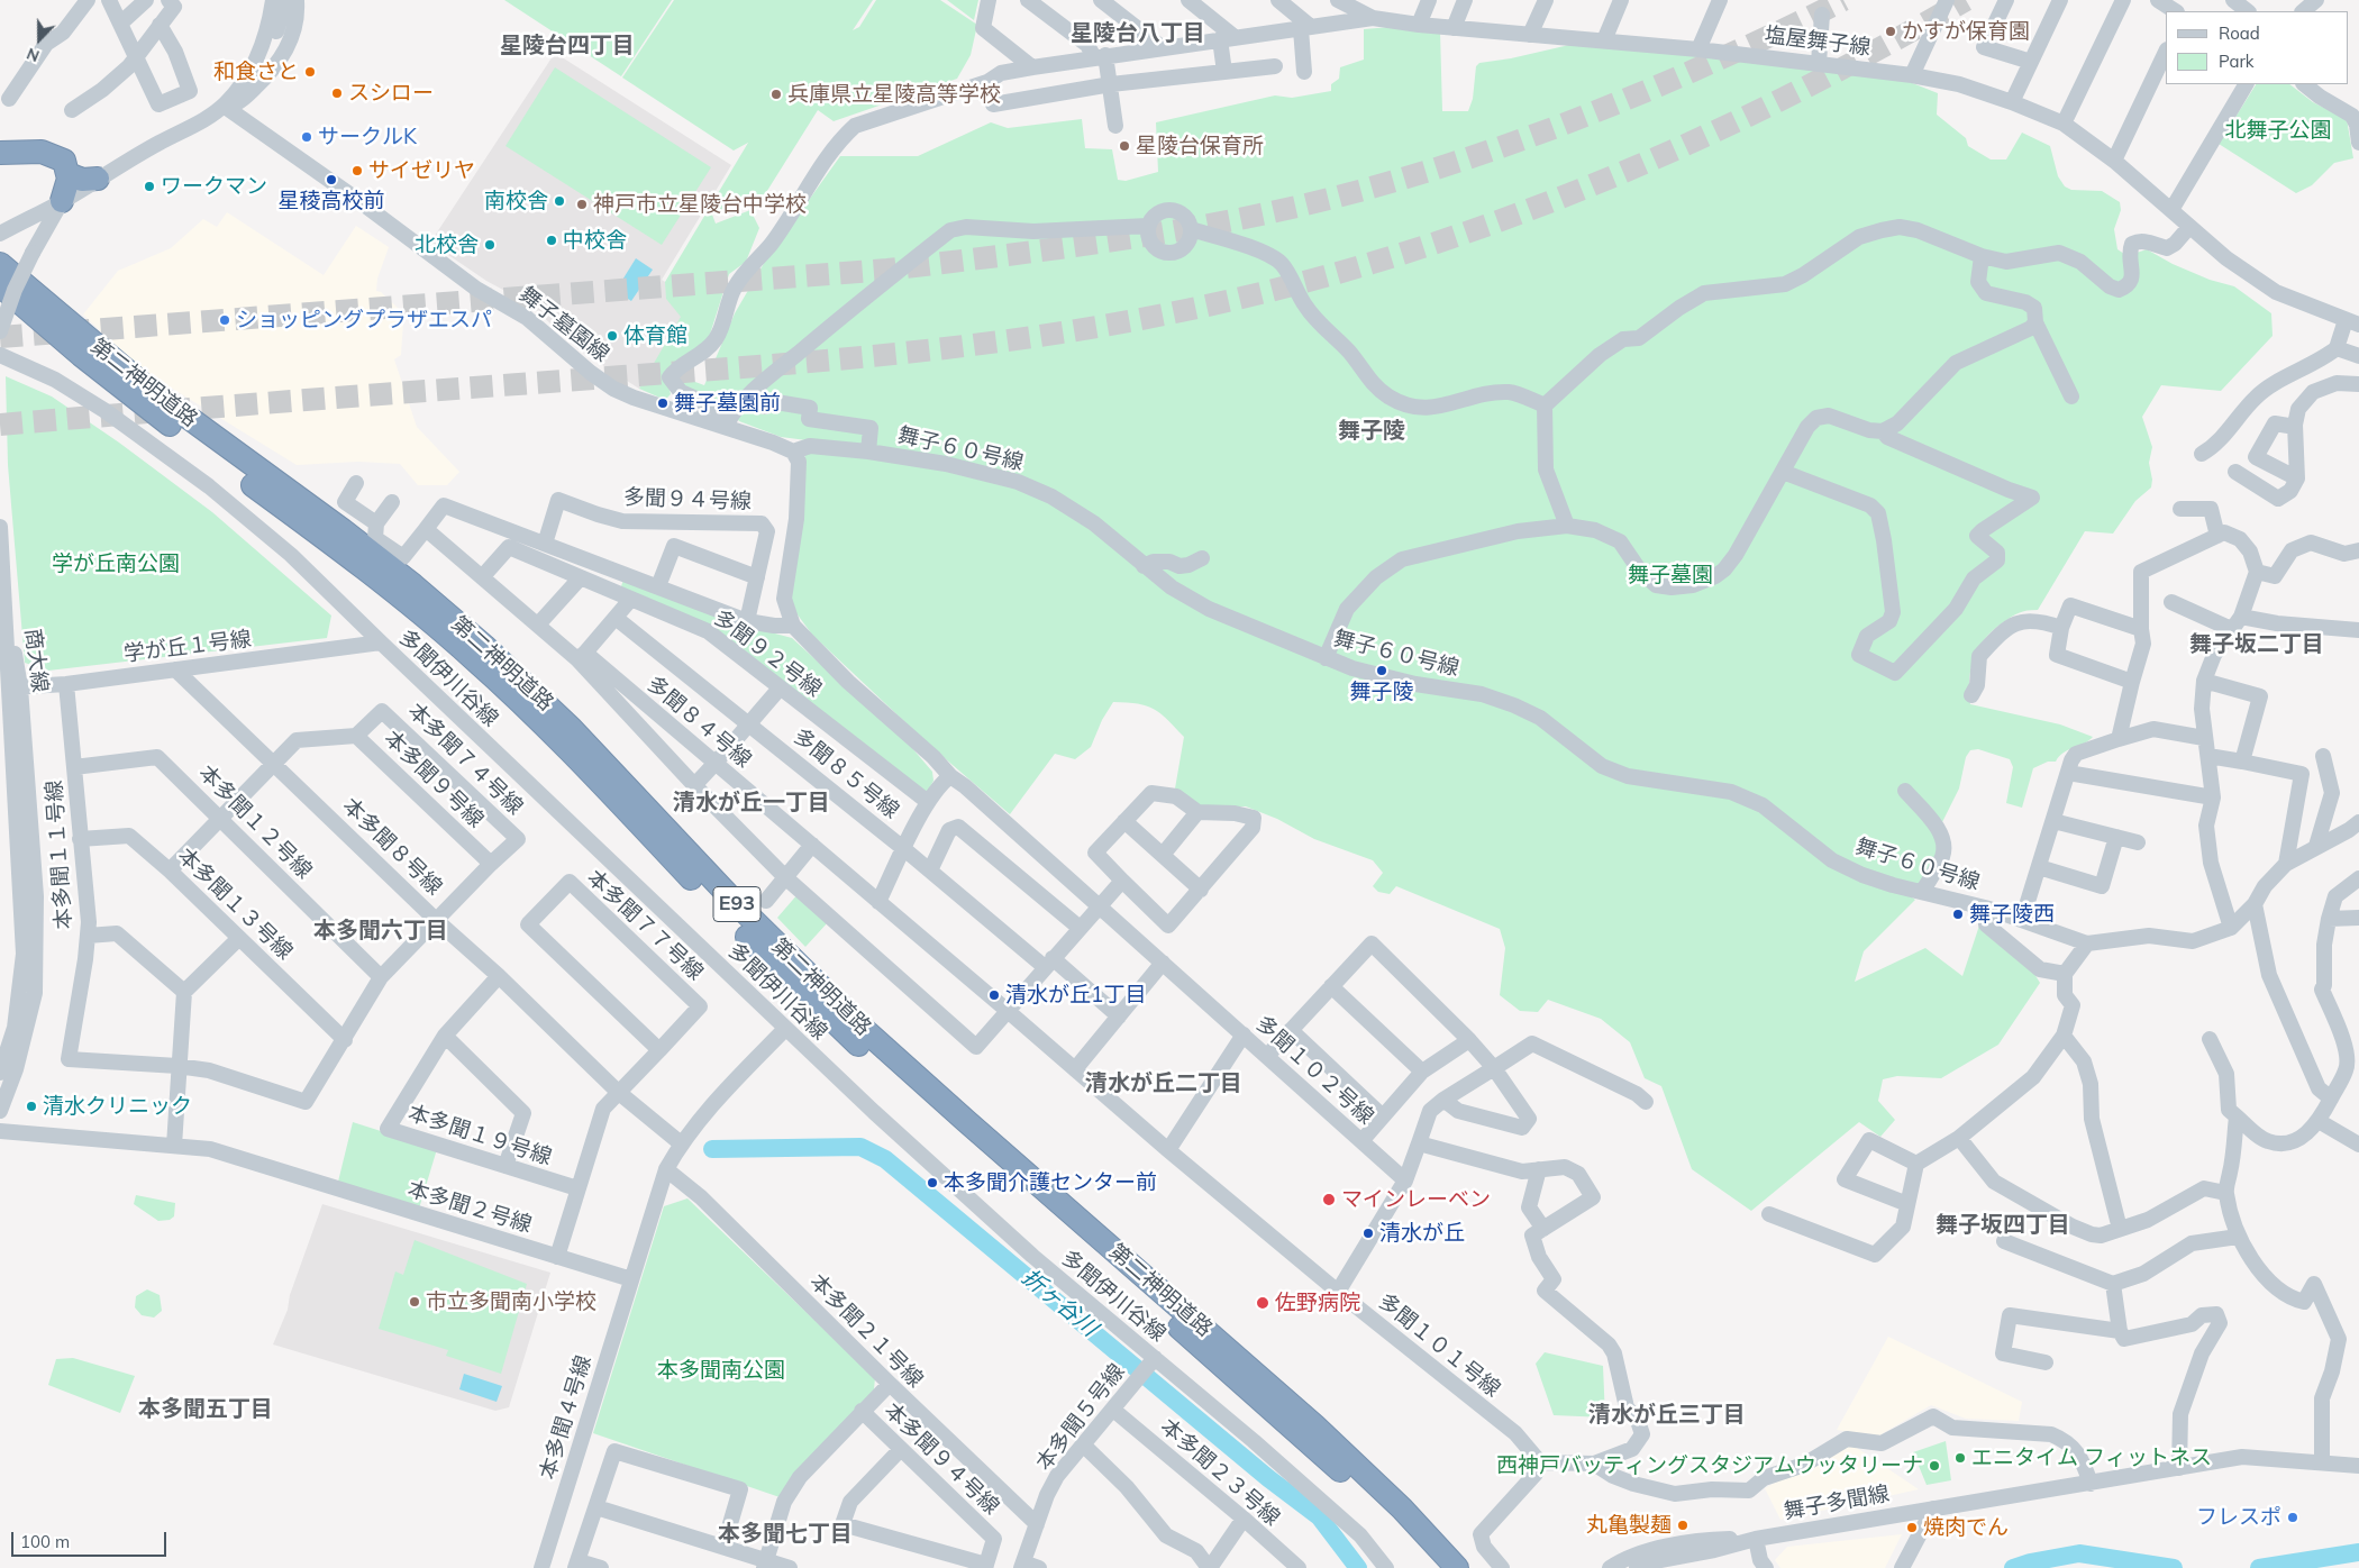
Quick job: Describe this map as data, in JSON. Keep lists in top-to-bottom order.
{
  "streets": {
    "highway": ["第二神明道路", "E93"],
    "street": [
      "塩屋舞子線",
      "舞子墓園線",
      "舞子６０号線",
      "多聞９４号線",
      "学が丘１号線",
      "多聞９２号線",
      "商大線",
      "多聞伊川谷線",
      "多聞８４号線",
      "本多聞７４号線",
      "多聞８５号線",
      "本多聞９号線",
      "本多聞１２号線",
      "本多聞８号線",
      "本多聞１１号線",
      "本多聞１３号線",
      "本多聞７７号線",
      "多聞１０２号線",
      "本多聞１９号線",
      "本多聞２号線",
      "本多聞２１号線",
      "多聞１０１号線",
      "本多聞４号線",
      "本多聞５号線",
      "本多聞９４号線",
      "本多聞２３号線",
      "舞子多聞線"
    ]
  },
  "crossings": [
    ["舞子墓園線", "舞子６０号線"],
    ["学が丘１号線", "商大線"],
    ["学が丘１号線", "多聞伊川谷線"],
    ["学が丘１号線", "本多聞８号線"],
    ["学が丘１号線", "本多聞１１号線"],
    ["多聞９２号線", "多聞８４号線"],
    ["多聞伊川谷線", "本多聞５号線"],
    ["多聞８４号線", "多聞１０１号線"],
    ["本多聞７４号線", "本多聞９号線"],
    ["本多聞９号線", "本多聞１２号線"],
    ["本多聞９号線", "本多聞８号線"],
    ["本多聞９号線", "本多聞１３号線"],
    ["本多聞１２号線", "本多聞１１号線"],
    ["本多聞８号線", "本多聞１１号線"],
    ["本多聞８号線", "本多聞７７号線"],
    ["本多聞８号線", "本多聞１９号線"],
    ["本多聞１１号線", "本多聞１３号線"],
    ["本多聞７７号線", "本多聞１９号線"],
    ["本多聞７７号線", "本多聞２号線"],
    ["本多聞２号線", "本多聞４号線"],
    ["本多聞２１号線", "本多聞５号線"],
    ["本多聞５号線", "本多聞２３号線"]
  ],
  "districts": [
    "星陵台八丁目",
    "星陵台四丁目",
    "舞子陵",
    "舞子坂二丁目",
    "清水が丘一丁目",
    "本多聞六丁目",
    "清水が丘二丁目",
    "舞子坂四丁目",
    "本多聞五丁目",
    "清水が丘三丁目",
    "本多聞七丁目"
  ],
  "water": ["折ヶ谷川"],
  "parks": [
    "北舞子公園",
    "学が丘南公園",
    "舞子墓園",
    "本多聞南公園"
  ],
  "places": [
    "かすが保育園",
    "和食さと",
    "スシロー",
    "兵庫県立星陵高等学校",
    "サークルK",
    "星陵台保育所",
    "サイゼリヤ",
    "星稜高校前",
    "ワークマン",
    "南校舎",
    "神戸市立星陵台中学校",
    "中校舎",
    "北校舎",
    "ショッピングプラザエスパ",
    "体育館",
    "舞子墓園前",
    "舞子陵",
    "舞子陵西",
    "清水が丘1丁目",
    "清水クリニック",
    "本多聞介護センター前",
    "マインレーベン",
    "清水が丘",
    "市立多聞南小学校",
    "佐野病院",
    "エニタイム フィットネス",
    "西神戸バッティングスタジアムウッタリーナ",
    "フレスポ",
    "丸亀製麺",
    "焼肉でん"
  ],
  "legend": ["Road", "Park"],
  "scale_bar": "100 m",
  "north": "bottom"
}
